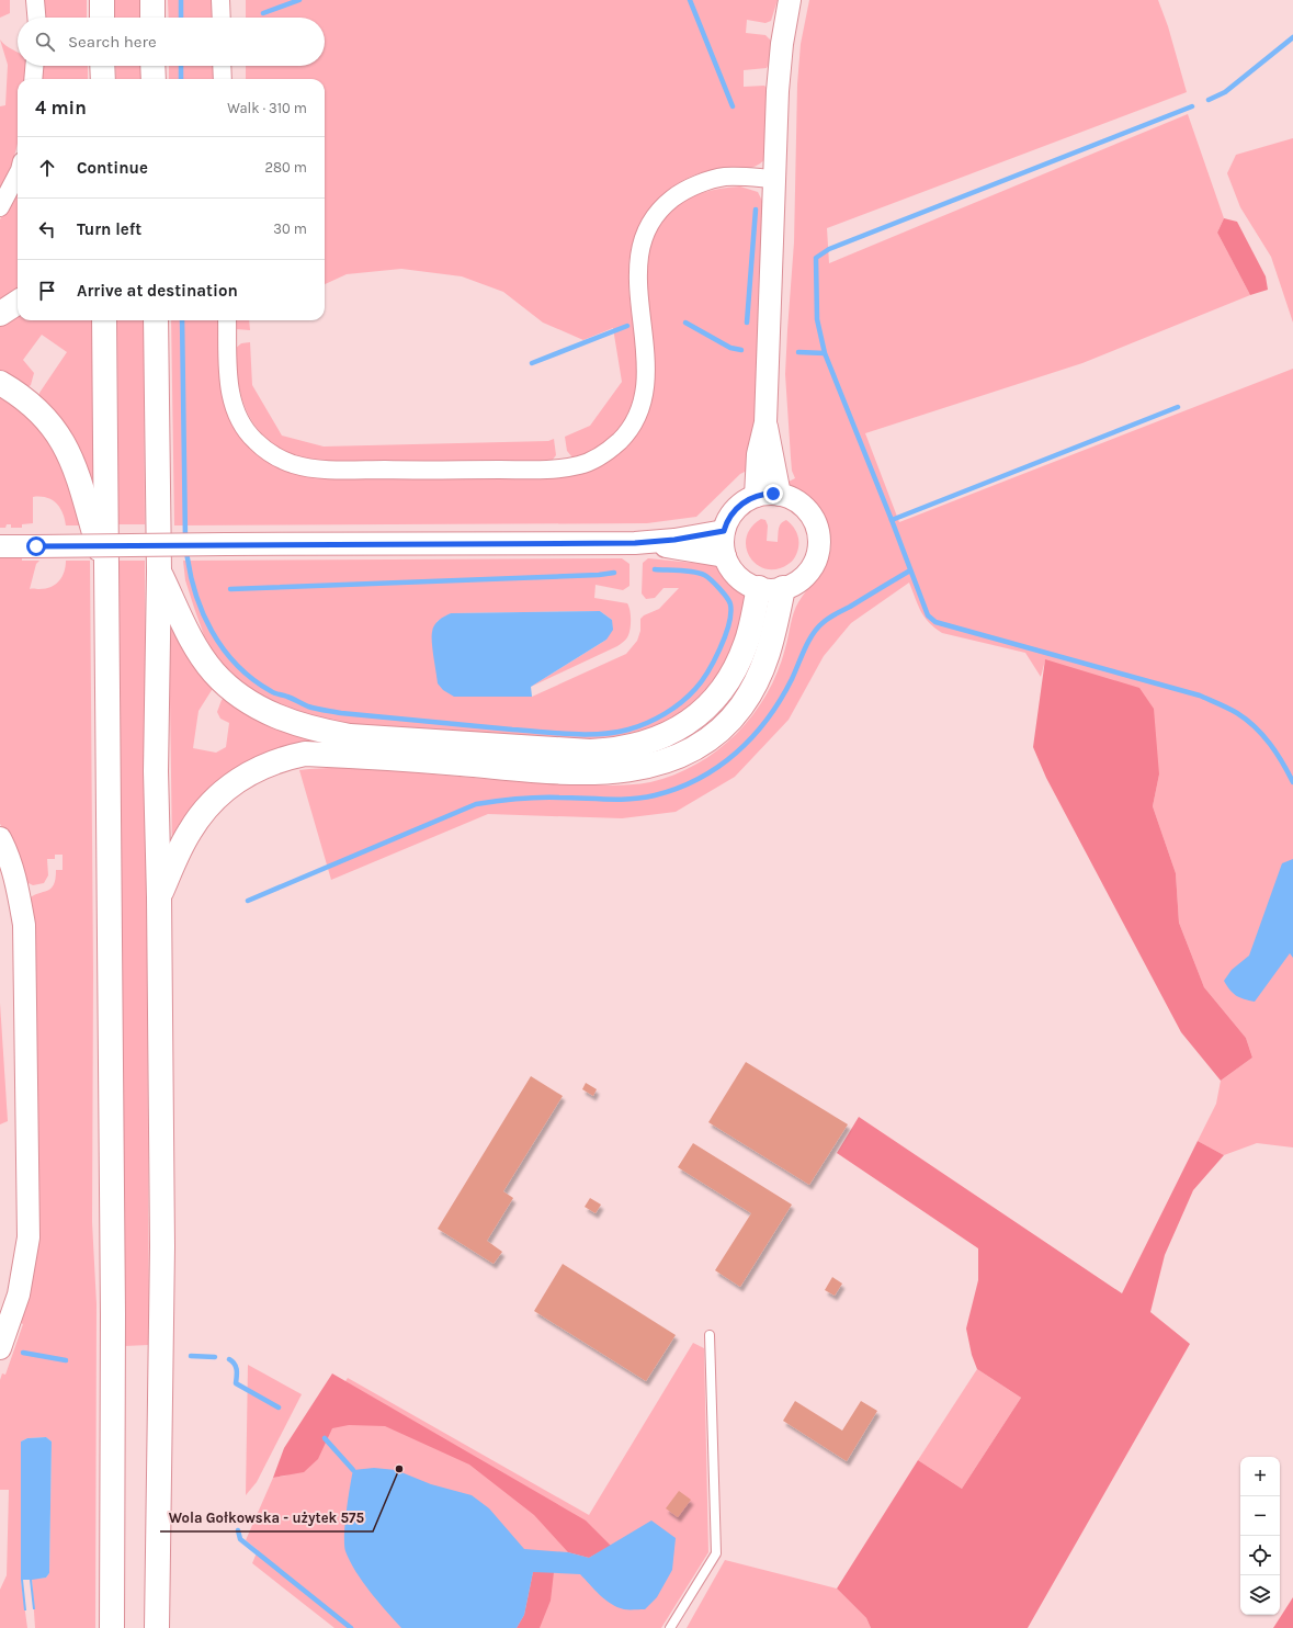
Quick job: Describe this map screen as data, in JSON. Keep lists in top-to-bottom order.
{
  "places": ["Wola Gołkowska - użytek 575"],
  "page": {
    "search": "Search here",
    "heading": ["4 min", "Walk · 310 m"],
    "list": [
      ["Continue", "280 m"],
      ["Turn left", "30 m"],
      "Arrive at destination"
    ],
    "map_buttons": ["+", "−"]
  }
}
